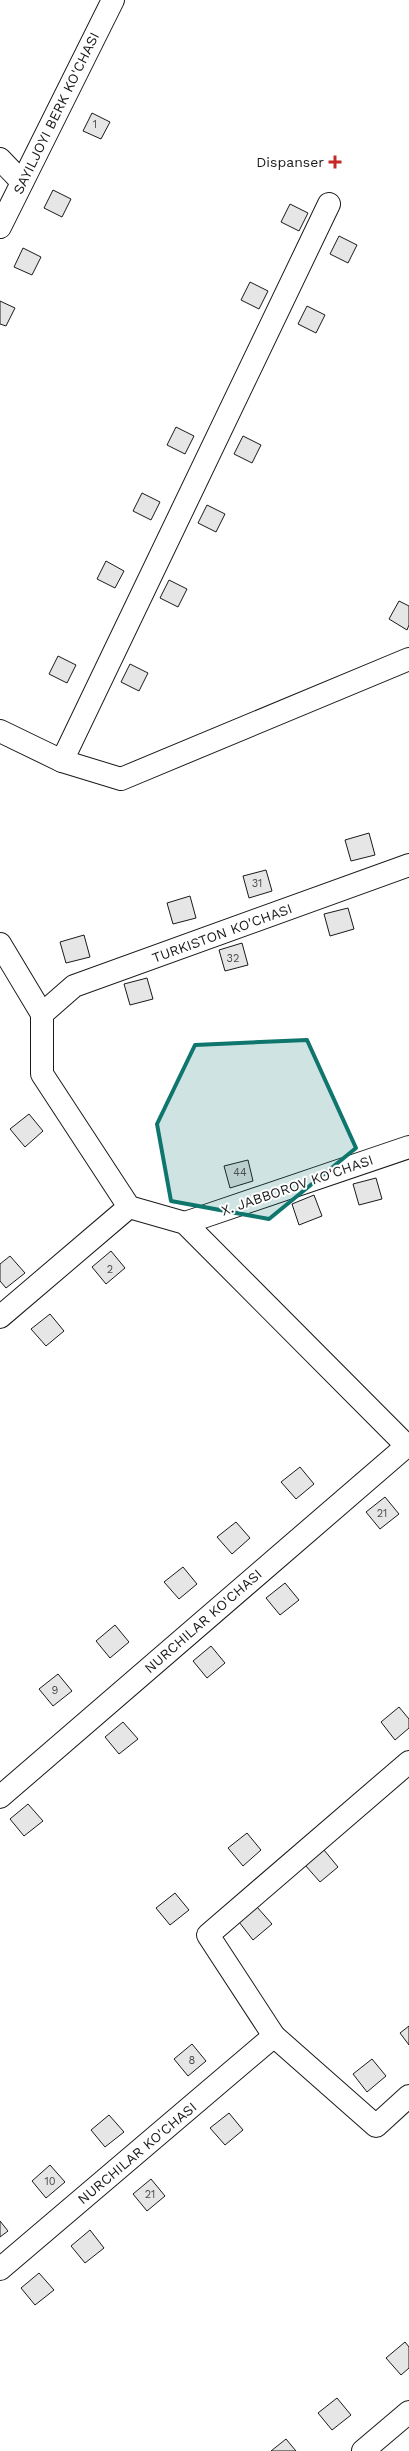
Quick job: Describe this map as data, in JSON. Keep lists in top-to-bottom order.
{
  "streets": {
    "street": [
      "SAYILJOYI BERK KO'CHASI",
      "TURKISTON KO'CHASI",
      "X. JABBOROV KO'CHASI",
      "NURCHILAR KO'CHASI"
    ]
  },
  "places": {
    "health": ["Dispanser"]
  },
  "house_numbers": [
    "1",
    "31",
    "32",
    "44",
    "2",
    "21",
    "9",
    "8",
    "10",
    "21"
  ]
}
